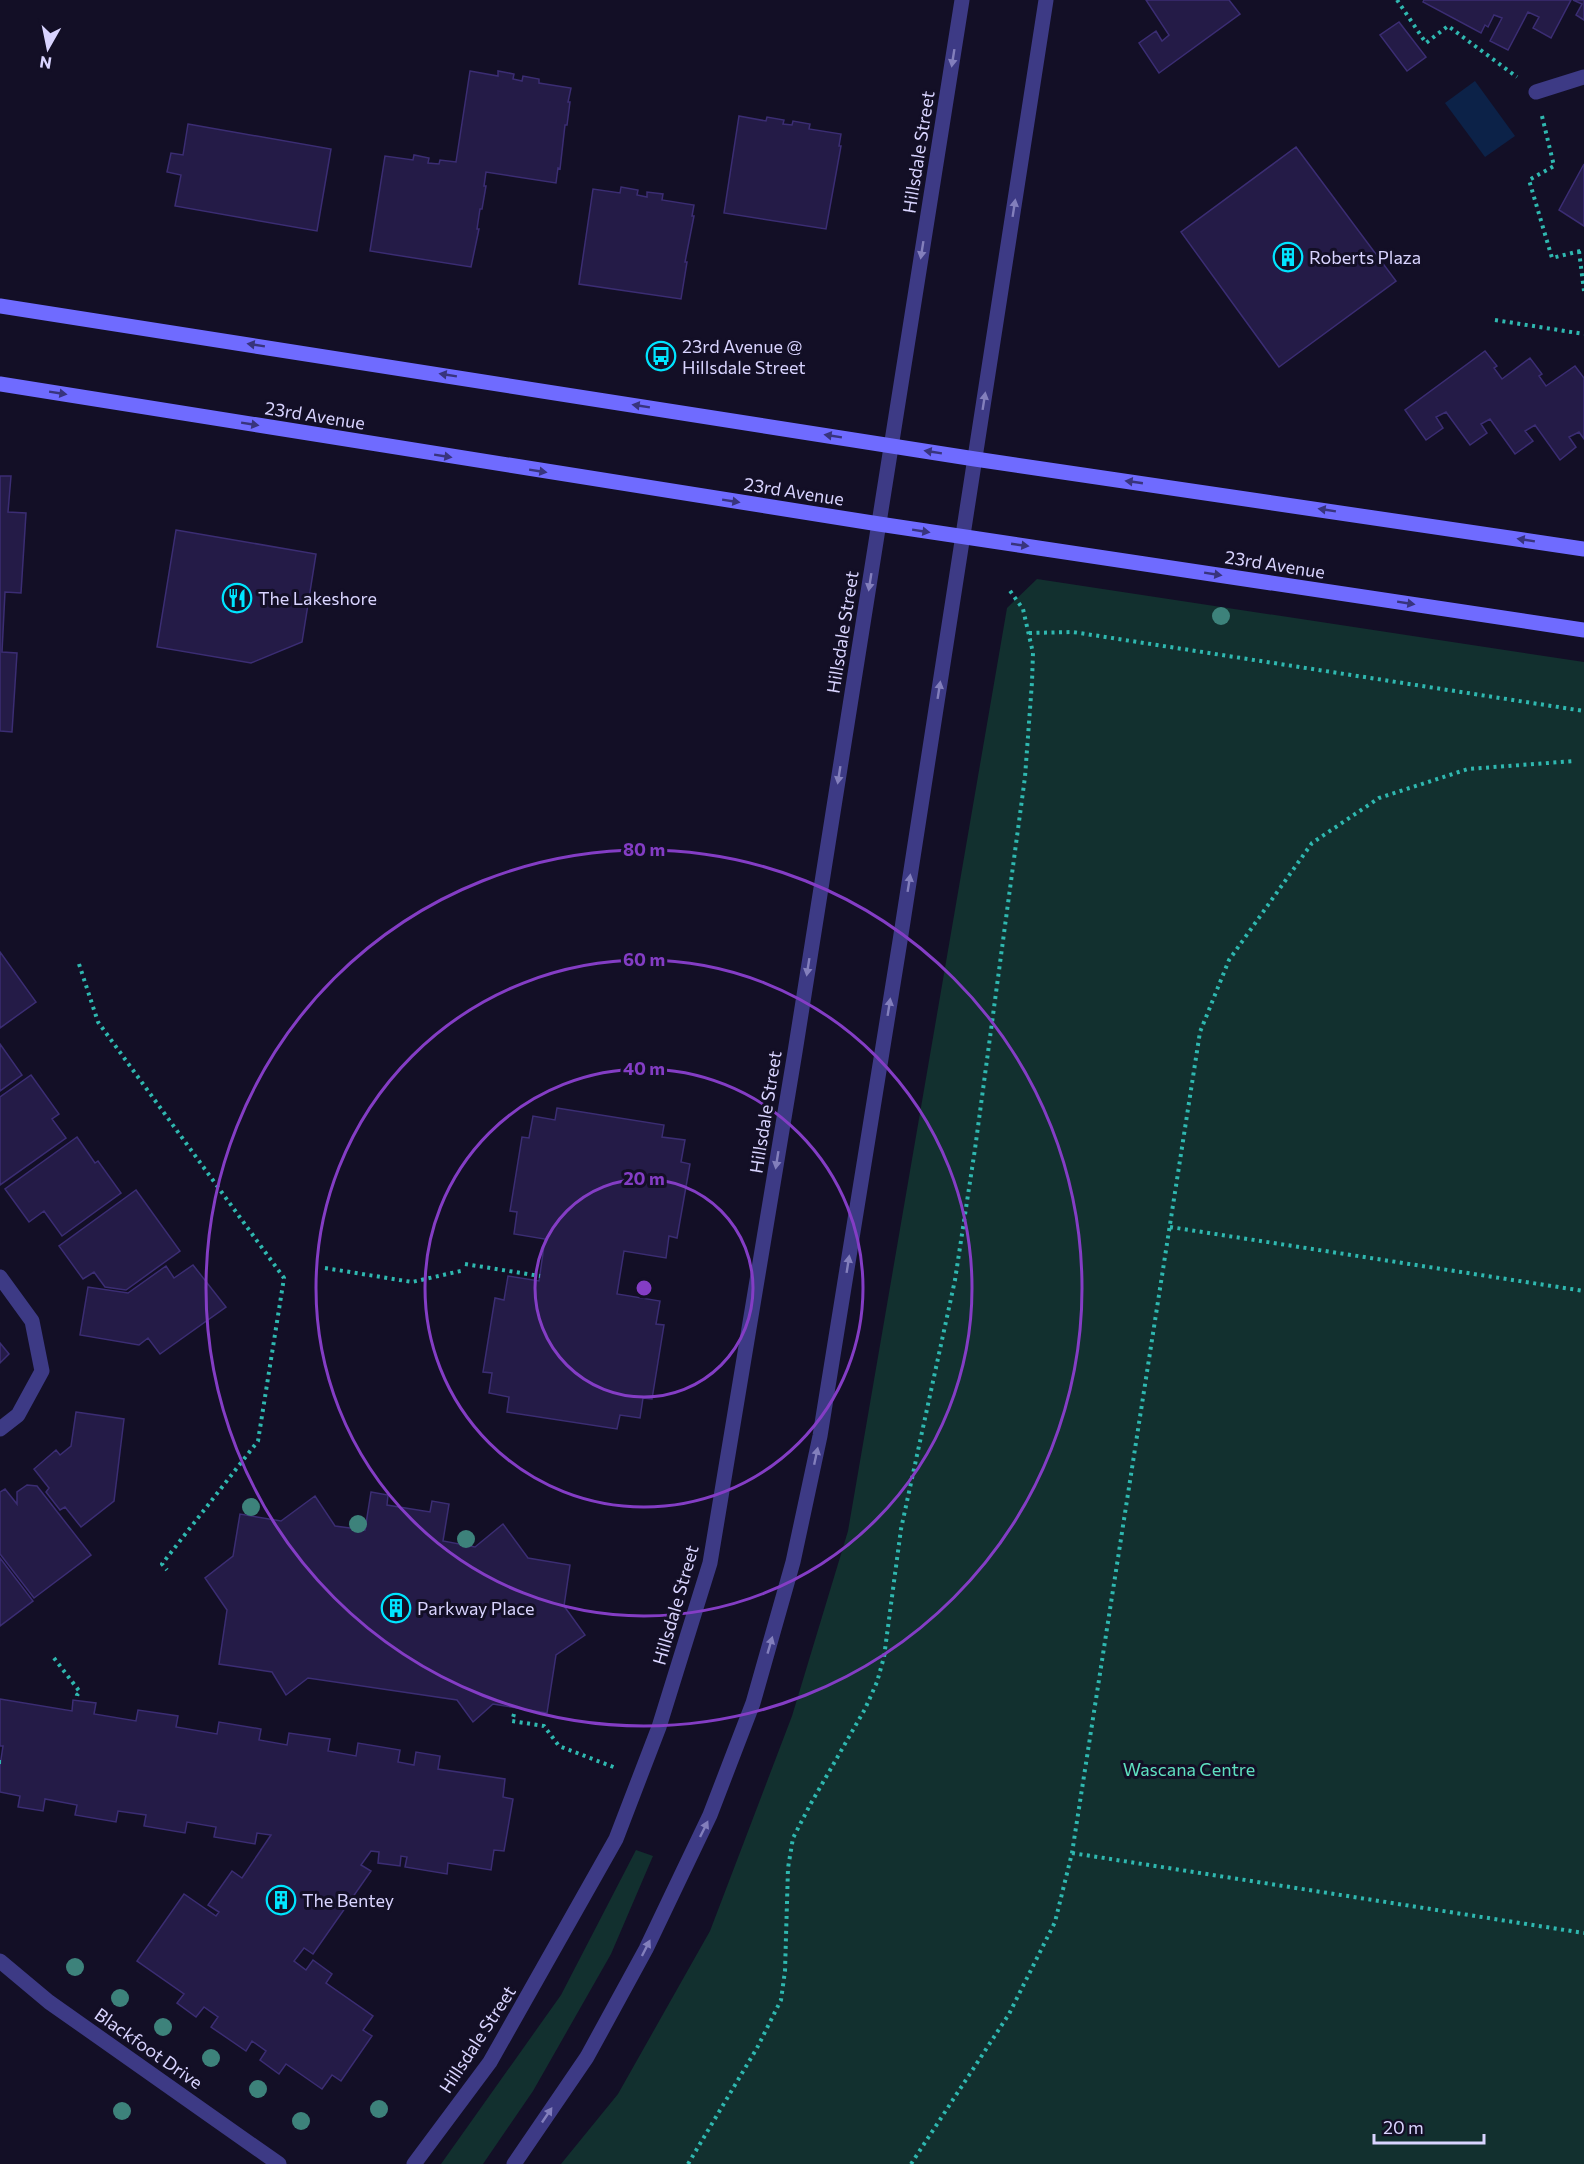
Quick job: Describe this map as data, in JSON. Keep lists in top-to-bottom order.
{
  "streets": {
    "main road": ["23rd Avenue"],
    "street": ["Hillsdale Street", "Blackfoot Drive"]
  },
  "crossings": [
    ["Hillsdale Street", "23rd Avenue"]
  ],
  "parks": ["Wascana Centre"],
  "places": {
    "building": ["Roberts Plaza", "Parkway Place", "The Bentey"],
    "bus stop": ["23rd Avenue @ Hillsdale Street"],
    "restaurant": ["The Lakeshore"]
  },
  "scale_bar": "20 m",
  "north": "bottom",
  "rings": [
    "80 m",
    "60 m",
    "40 m",
    "20 m"
  ]
}
